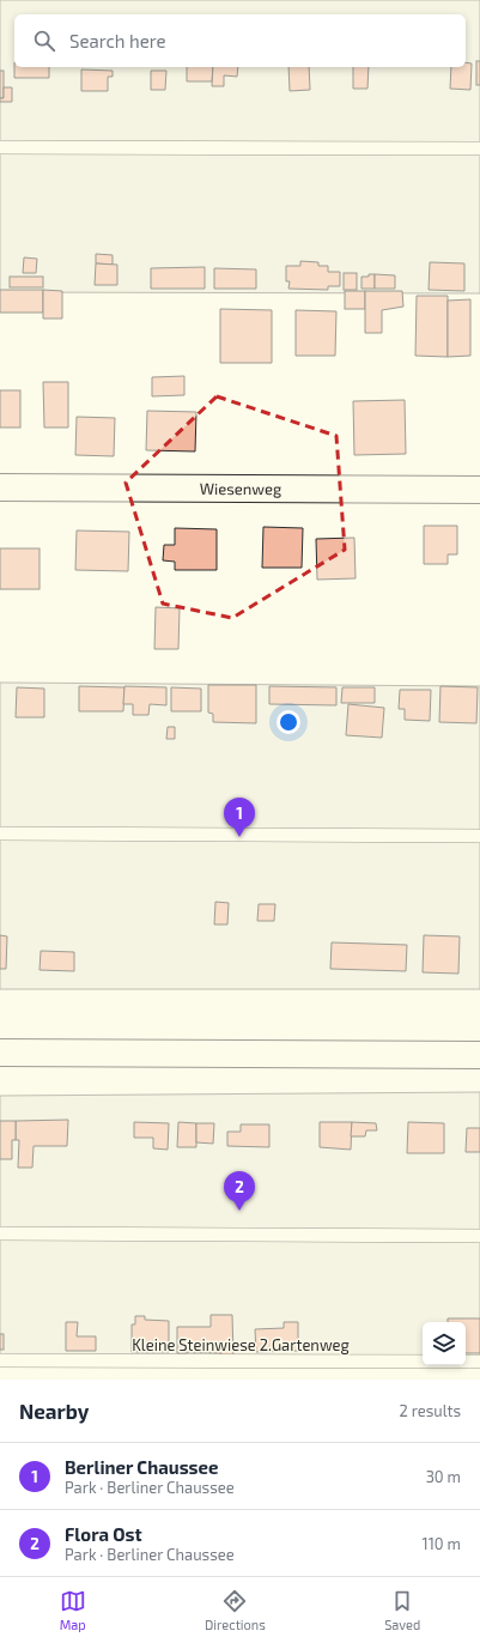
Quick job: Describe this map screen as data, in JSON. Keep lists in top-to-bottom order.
{
  "streets": {
    "street": ["Wiesenweg"],
    "lane": ["Kleine Steinwiese 2.Gartenweg"]
  },
  "page": {
    "search": "Search here",
    "pins": ["1", "2"],
    "heading": ["Nearby", "2 results"],
    "list": [
      {
        "mark": "1",
        "name": "Berliner Chaussee",
        "note": "Park · Berliner Chaussee",
        "value": "30 m"
      },
      {
        "mark": "2",
        "name": "Flora Ost",
        "note": "Park · Berliner Chaussee",
        "value": "110 m"
      }
    ],
    "nav": ["Map", "Directions", "Saved"]
  }
}
